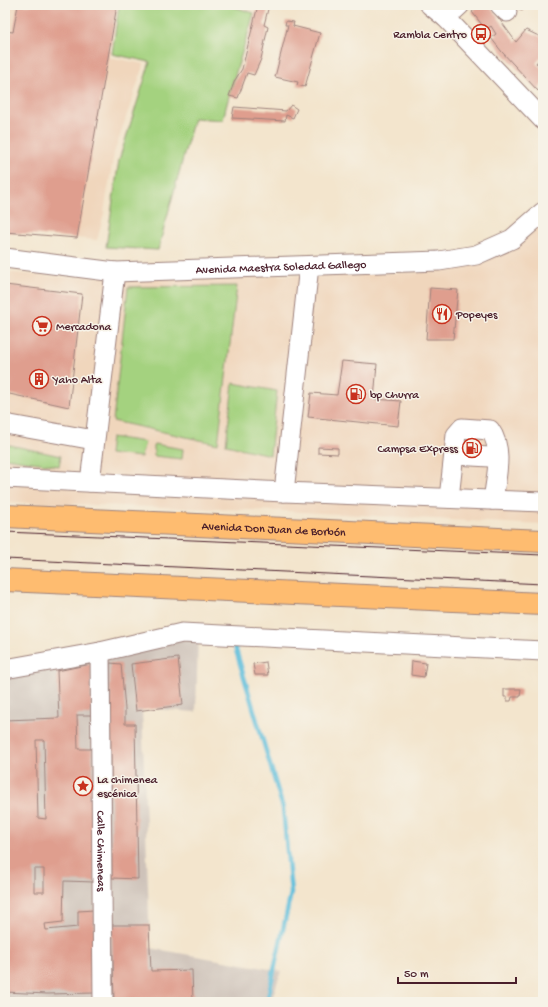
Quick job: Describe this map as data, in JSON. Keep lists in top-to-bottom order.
{
  "streets": {
    "main road": ["Avenida Don Juan de Borbón"],
    "street": ["Avenida Maestra Soledad Gallego", "Calle Chimeneas"]
  },
  "places": {
    "bus stop": ["Rambla Centro"],
    "restaurant": ["Popeyes"],
    "supermarket": ["Mercadona"],
    "building": ["Yaho Alta"],
    "fuel station": ["bp Churra", "Campsa Express"],
    "place": ["La chimenea escénica"]
  },
  "scale_bar": "50 m"
}
